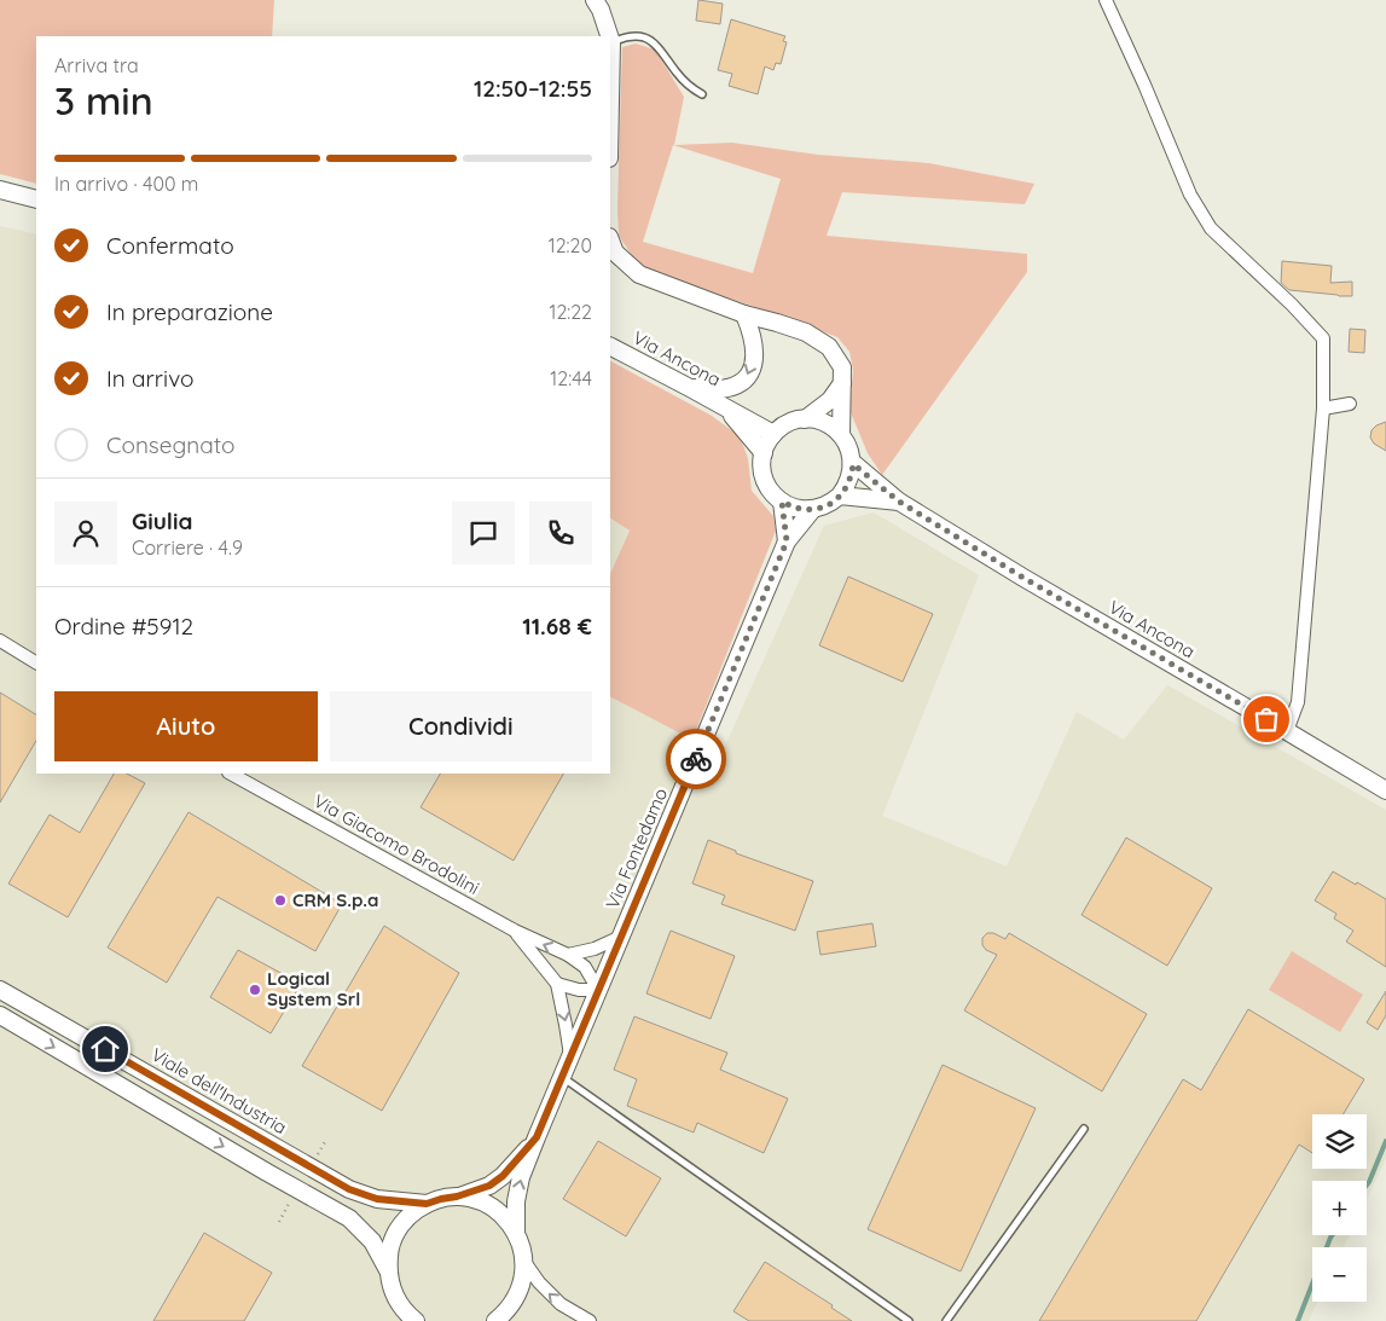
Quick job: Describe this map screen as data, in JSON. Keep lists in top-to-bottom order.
{
  "streets": {
    "main road": ["Via Ancona", "Via Fontedamo", "Viale dell'Industria"],
    "street": ["Via Giacomo Brodolini"]
  },
  "crossings": [
    ["Via Ancona", "Via Fontedamo"],
    ["Via Giacomo Brodolini", "Via Fontedamo"],
    ["Via Fontedamo", "Viale dell'Industria"]
  ],
  "places": ["CRM S.p.a", "Logical System Srl"],
  "page": {
    "heading": ["3 min", "Arriva tra", "12:50–12:55"],
    "panel": [
      "Giulia",
      "Corriere · 4.9",
      "Ordine #5912",
      "11.68 €"
    ],
    "bar": "In arrivo · 400 m",
    "list": [
      ["Confermato", "12:20"],
      ["In preparazione", "12:22"],
      ["In arrivo", "12:44"],
      "Consegnato"
    ],
    "buttons": ["Aiuto", "Condividi"],
    "map_buttons": ["+", "−"]
  }
}
